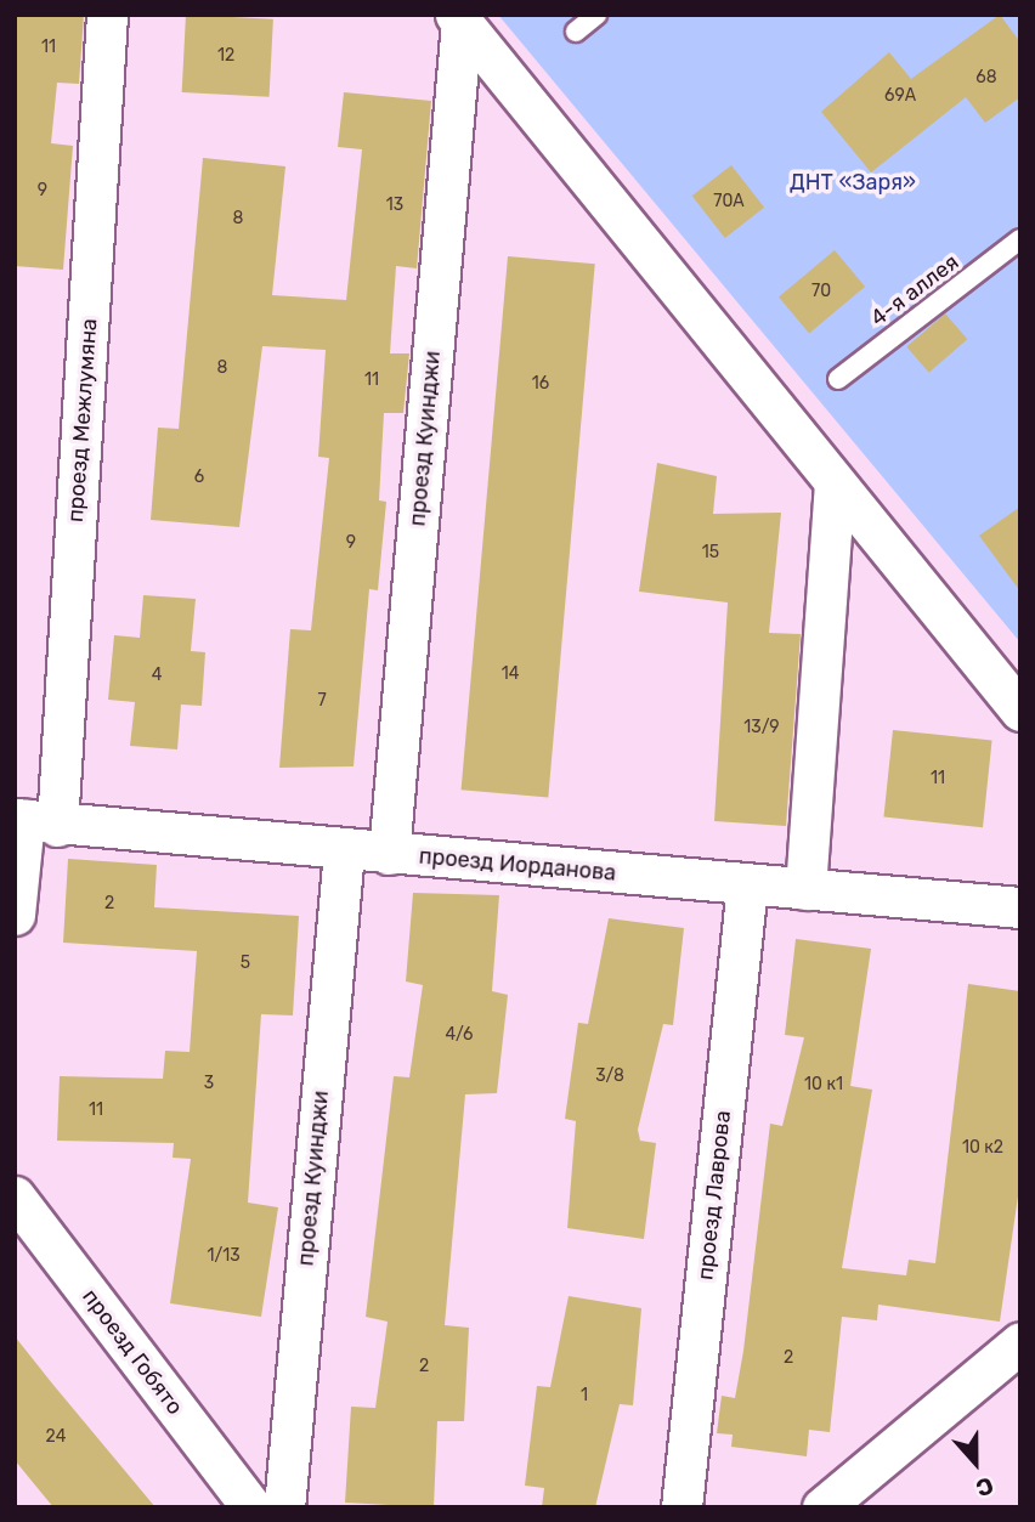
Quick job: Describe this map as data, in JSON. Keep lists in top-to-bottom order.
{
  "streets": {
    "street": [
      "проезд Межлумяна",
      "проезд Куинджи",
      "проезд Иорданова",
      "проезд Лаврова",
      "проезд Гобято"
    ],
    "lane": ["4-я аллея"]
  },
  "crossings": [
    ["проезд Межлумяна", "проезд Иорданова"],
    ["проезд Куинджи", "проезд Иорданова"],
    ["проезд Иорданова", "проезд Лаврова"]
  ],
  "parks": ["ДНТ «Заря»"],
  "house_numbers": [
    "11",
    "12",
    "68",
    "69А",
    "9",
    "70А",
    "13",
    "8",
    "70",
    "8",
    "11",
    "16",
    "6",
    "9",
    "15",
    "14",
    "4",
    "7",
    "13/9",
    "11",
    "2",
    "5",
    "4/6",
    "3/8",
    "3",
    "10 к1",
    "11",
    "10 к2",
    "1/13",
    "2",
    "2",
    "1",
    "24"
  ],
  "north": "bottom"
}
